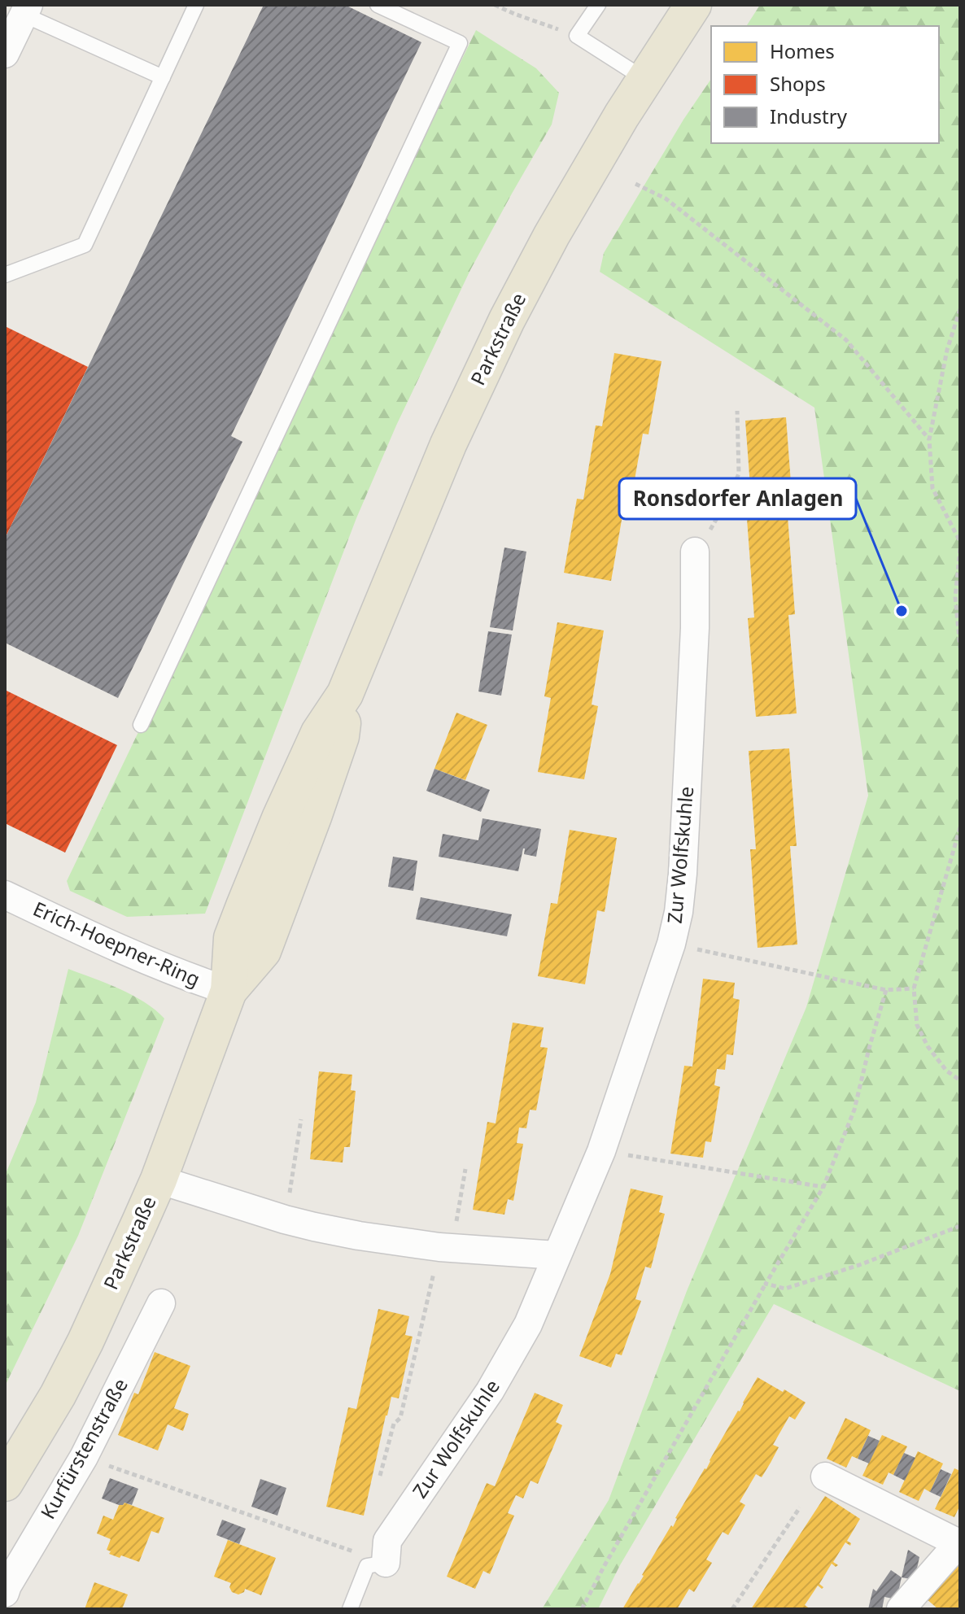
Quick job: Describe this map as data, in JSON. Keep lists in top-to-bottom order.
{
  "streets": {
    "main road": ["Parkstraße"],
    "street": ["Zur Wolfskuhle", "Erich-Hoepner-Ring", "Kurfürstenstraße"]
  },
  "crossings": [
    ["Parkstraße", "Erich-Hoepner-Ring"]
  ],
  "places": ["Ronsdorfer Anlagen"],
  "legend": ["Homes", "Shops", "Industry"]
}
